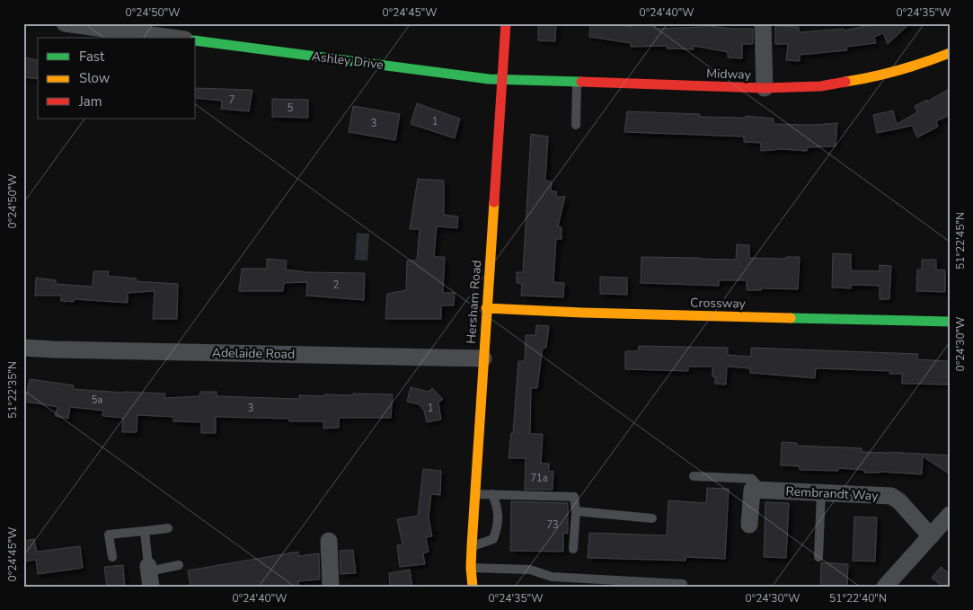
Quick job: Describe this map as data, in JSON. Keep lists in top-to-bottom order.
{
  "streets": {
    "street": [
      "Ashley Drive",
      "Midway",
      "Hersham Road",
      "Crossway",
      "Adelaide Road",
      "Rembrandt Way"
    ]
  },
  "crossings": [
    ["Ashley Drive", "Midway"],
    ["Ashley Drive", "Hersham Road"],
    ["Midway", "Hersham Road"],
    ["Hersham Road", "Crossway"],
    ["Hersham Road", "Adelaide Road"]
  ],
  "house_numbers": [
    "7",
    "5",
    "1",
    "3",
    "2",
    "5a",
    "3",
    "1",
    "71a",
    "73"
  ],
  "legend": ["Fast", "Slow", "Jam"],
  "coordinates": [
    "0°24'50\"W",
    "0°24'45\"W",
    "0°24'40\"W",
    "0°24'35\"W",
    "51°22'45\"N",
    "0°24'30\"W",
    "51°22'35\"N",
    "51°22'40\"N"
  ]
}
